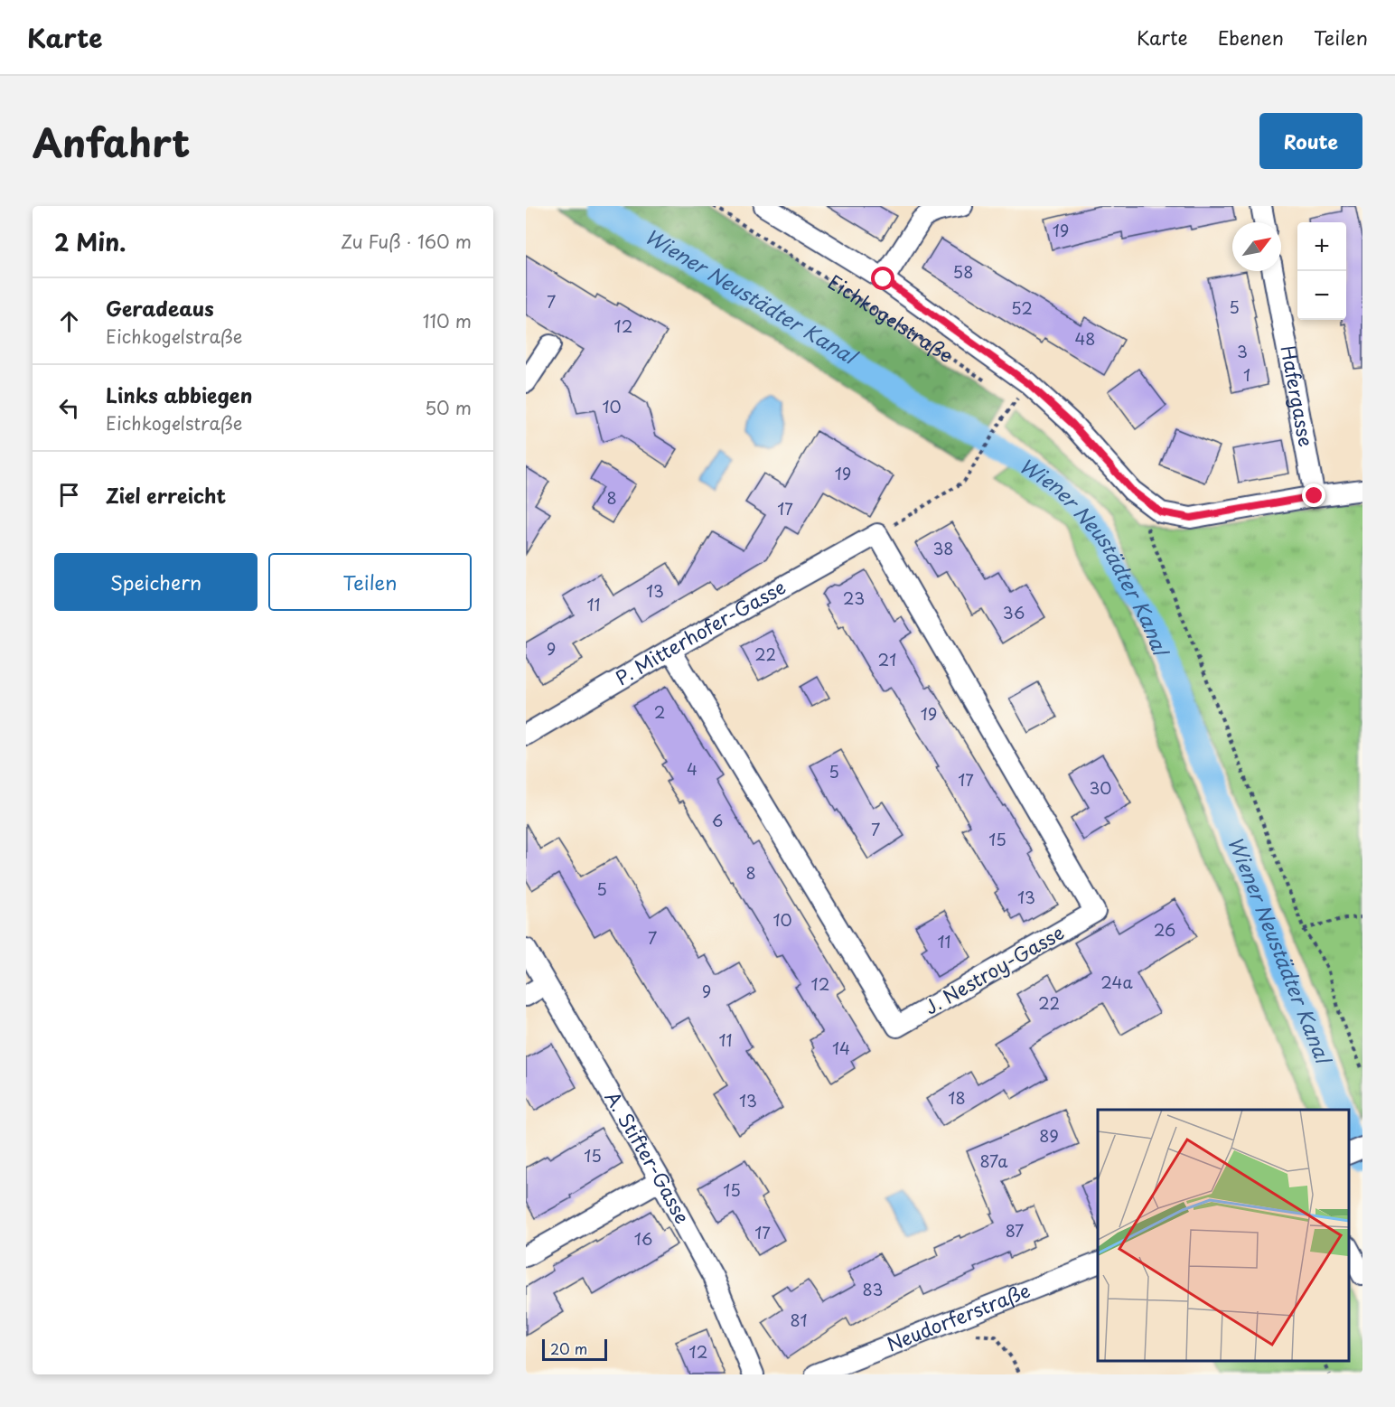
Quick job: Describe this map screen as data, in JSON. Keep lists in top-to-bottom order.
{
  "streets": {
    "street": [
      "Eichkogelstraße",
      "Hafergasse",
      "P. Mitterhofer-Gasse",
      "J. Nestroy-Gasse",
      "A. Stifter-Gasse",
      "Neudorferstraße"
    ]
  },
  "crossings": [
    ["Eichkogelstraße", "Hafergasse"],
    ["P. Mitterhofer-Gasse", "J. Nestroy-Gasse"]
  ],
  "water": ["Wiener Neustädter Kanal"],
  "house_numbers": [
    "19",
    "58",
    "7",
    "5",
    "52",
    "12",
    "48",
    "3",
    "1",
    "10",
    "19",
    "8",
    "17",
    "38",
    "13",
    "23",
    "11",
    "36",
    "9",
    "22",
    "21",
    "2",
    "19",
    "4",
    "5",
    "17",
    "30",
    "6",
    "7",
    "15",
    "8",
    "5",
    "13",
    "10",
    "26",
    "7",
    "11",
    "24a",
    "12",
    "9",
    "22",
    "11",
    "14",
    "18",
    "13",
    "89",
    "15",
    "87a",
    "15",
    "87",
    "17",
    "16",
    "83",
    "81",
    "12"
  ],
  "scale_bar": "20 m",
  "north": "top right",
  "page": {
    "header": "Karte",
    "nav": ["Karte", "Ebenen", "Teilen"],
    "title": "Anfahrt",
    "buttons": [
      "Route",
      ["Speichern", "Teilen"]
    ],
    "heading": ["2 Min.", "Zu Fuß · 160 m"],
    "map_buttons": ["+", "−"],
    "list": [
      ["Geradeaus", "Eichkogelstraße", "110 m"],
      ["Links abbiegen", "Eichkogelstraße", "50 m"],
      "Ziel erreicht"
    ],
    "scale": "20 m"
  }
}
